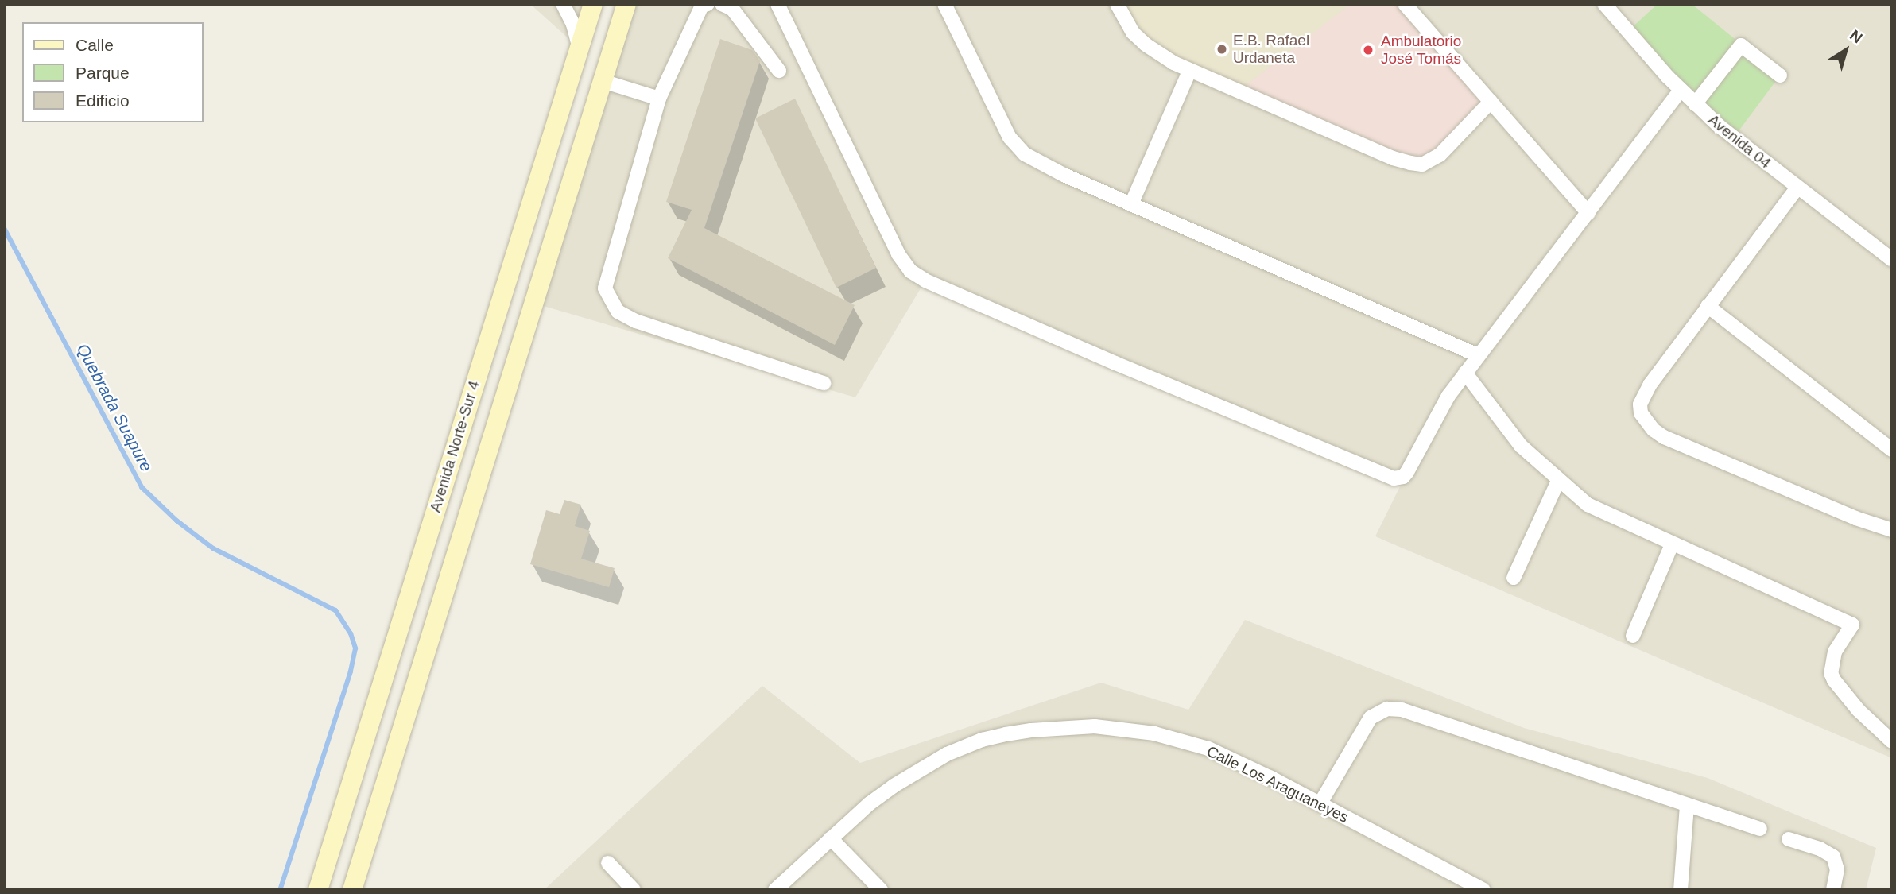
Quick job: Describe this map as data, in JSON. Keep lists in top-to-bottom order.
{
  "streets": {
    "main road": ["Avenida Norte-Sur 4"],
    "street": ["Avenida 04", "Calle Los Araguaneyes"]
  },
  "water": ["Quebrada Suapure"],
  "places": ["E.B. Rafael Urdaneta", "Ambulatorio José Tomás"],
  "legend": ["Calle", "Parque", "Edificio"],
  "north": "top right"
}
